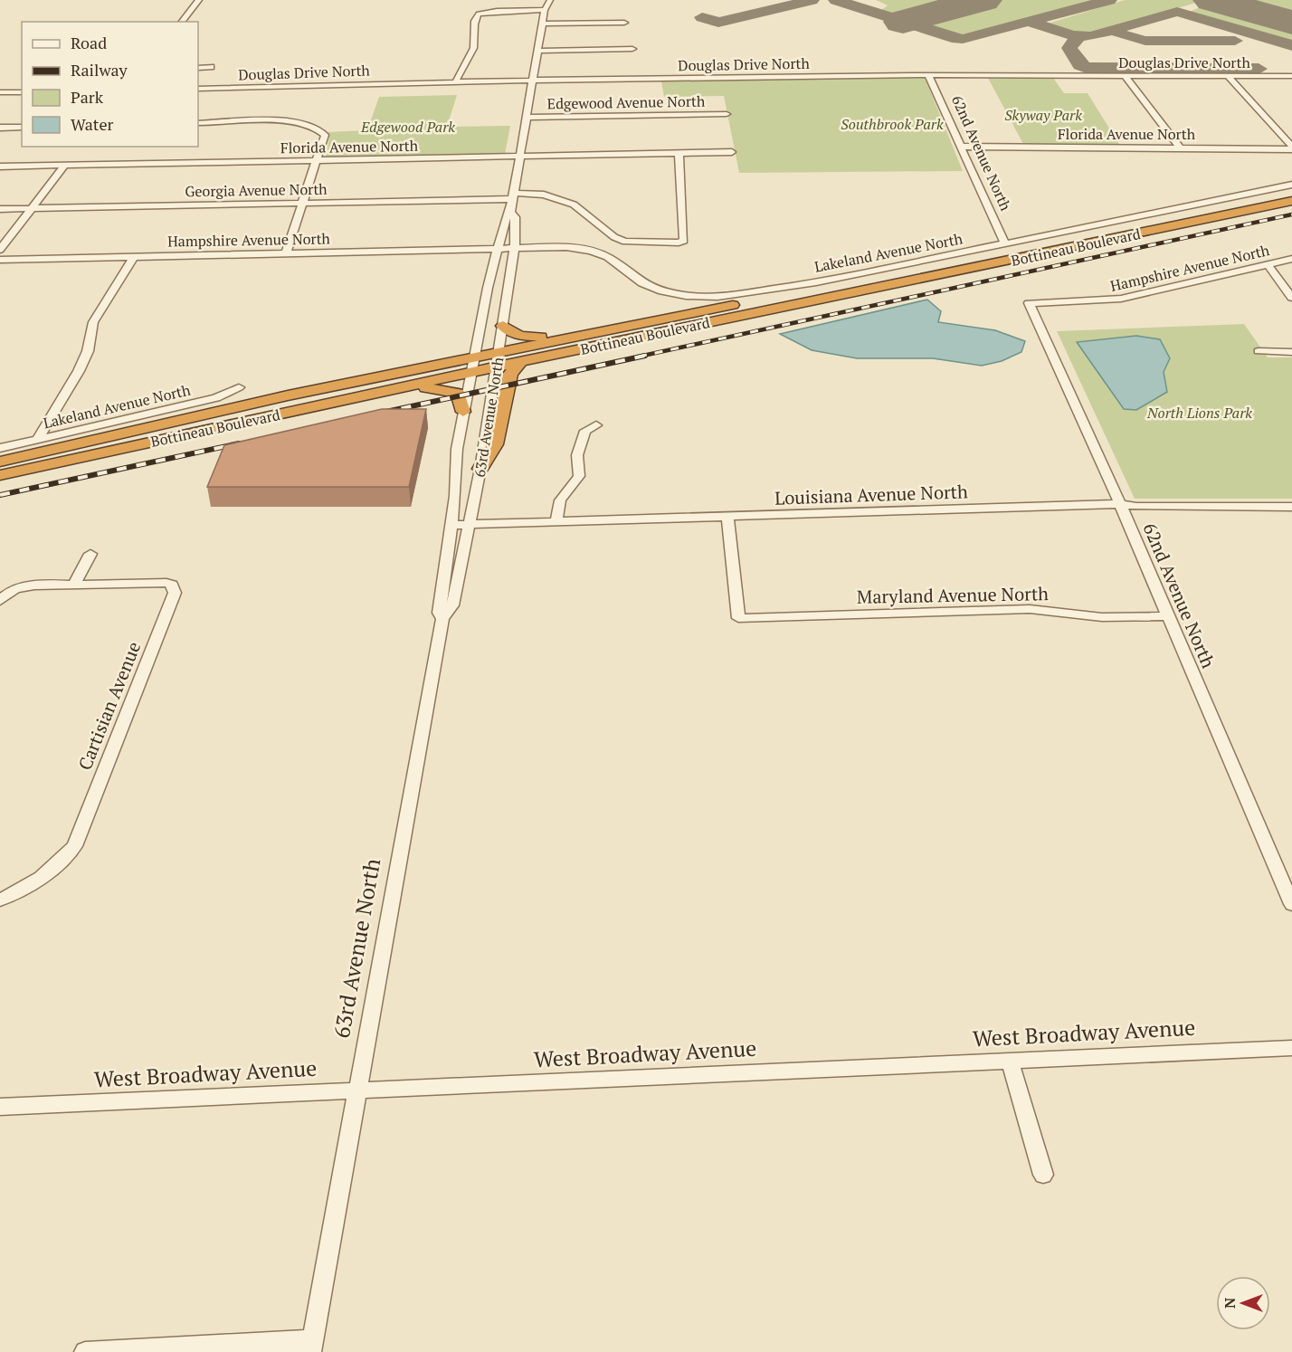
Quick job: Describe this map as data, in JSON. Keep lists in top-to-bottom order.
{
  "streets": {
    "highway": ["Bottineau Boulevard"],
    "street": [
      "Douglas Drive North",
      "Edgewood Avenue North",
      "Florida Avenue North",
      "62nd Avenue North",
      "Georgia Avenue North",
      "Hampshire Avenue North",
      "Lakeland Avenue North",
      "63rd Avenue North",
      "Louisiana Avenue North",
      "Maryland Avenue North",
      "Cartisian Avenue",
      "West Broadway Avenue"
    ]
  },
  "crossings": [
    ["Douglas Drive North", "62nd Avenue North"],
    ["Douglas Drive North", "63rd Avenue North"],
    ["Edgewood Avenue North", "63rd Avenue North"],
    ["Florida Avenue North", "62nd Avenue North"],
    ["Florida Avenue North", "Georgia Avenue North"],
    ["Florida Avenue North", "63rd Avenue North"],
    ["62nd Avenue North", "Hampshire Avenue North"],
    ["62nd Avenue North", "Lakeland Avenue North"],
    ["62nd Avenue North", "Louisiana Avenue North"],
    ["62nd Avenue North", "Maryland Avenue North"],
    ["Georgia Avenue North", "63rd Avenue North"],
    ["Hampshire Avenue North", "Lakeland Avenue North"],
    ["Hampshire Avenue North", "63rd Avenue North"],
    ["Bottineau Boulevard", "63rd Avenue North"],
    ["Lakeland Avenue North", "63rd Avenue North"],
    ["63rd Avenue North", "Louisiana Avenue North"],
    ["63rd Avenue North", "West Broadway Avenue"],
    ["Louisiana Avenue North", "Maryland Avenue North"]
  ],
  "parks": [
    "Skyway Park",
    "Southbrook Park",
    "Edgewood Park",
    "North Lions Park"
  ],
  "legend": [
    "Road",
    "Railway",
    "Park",
    "Water"
  ],
  "north": "left"
}
